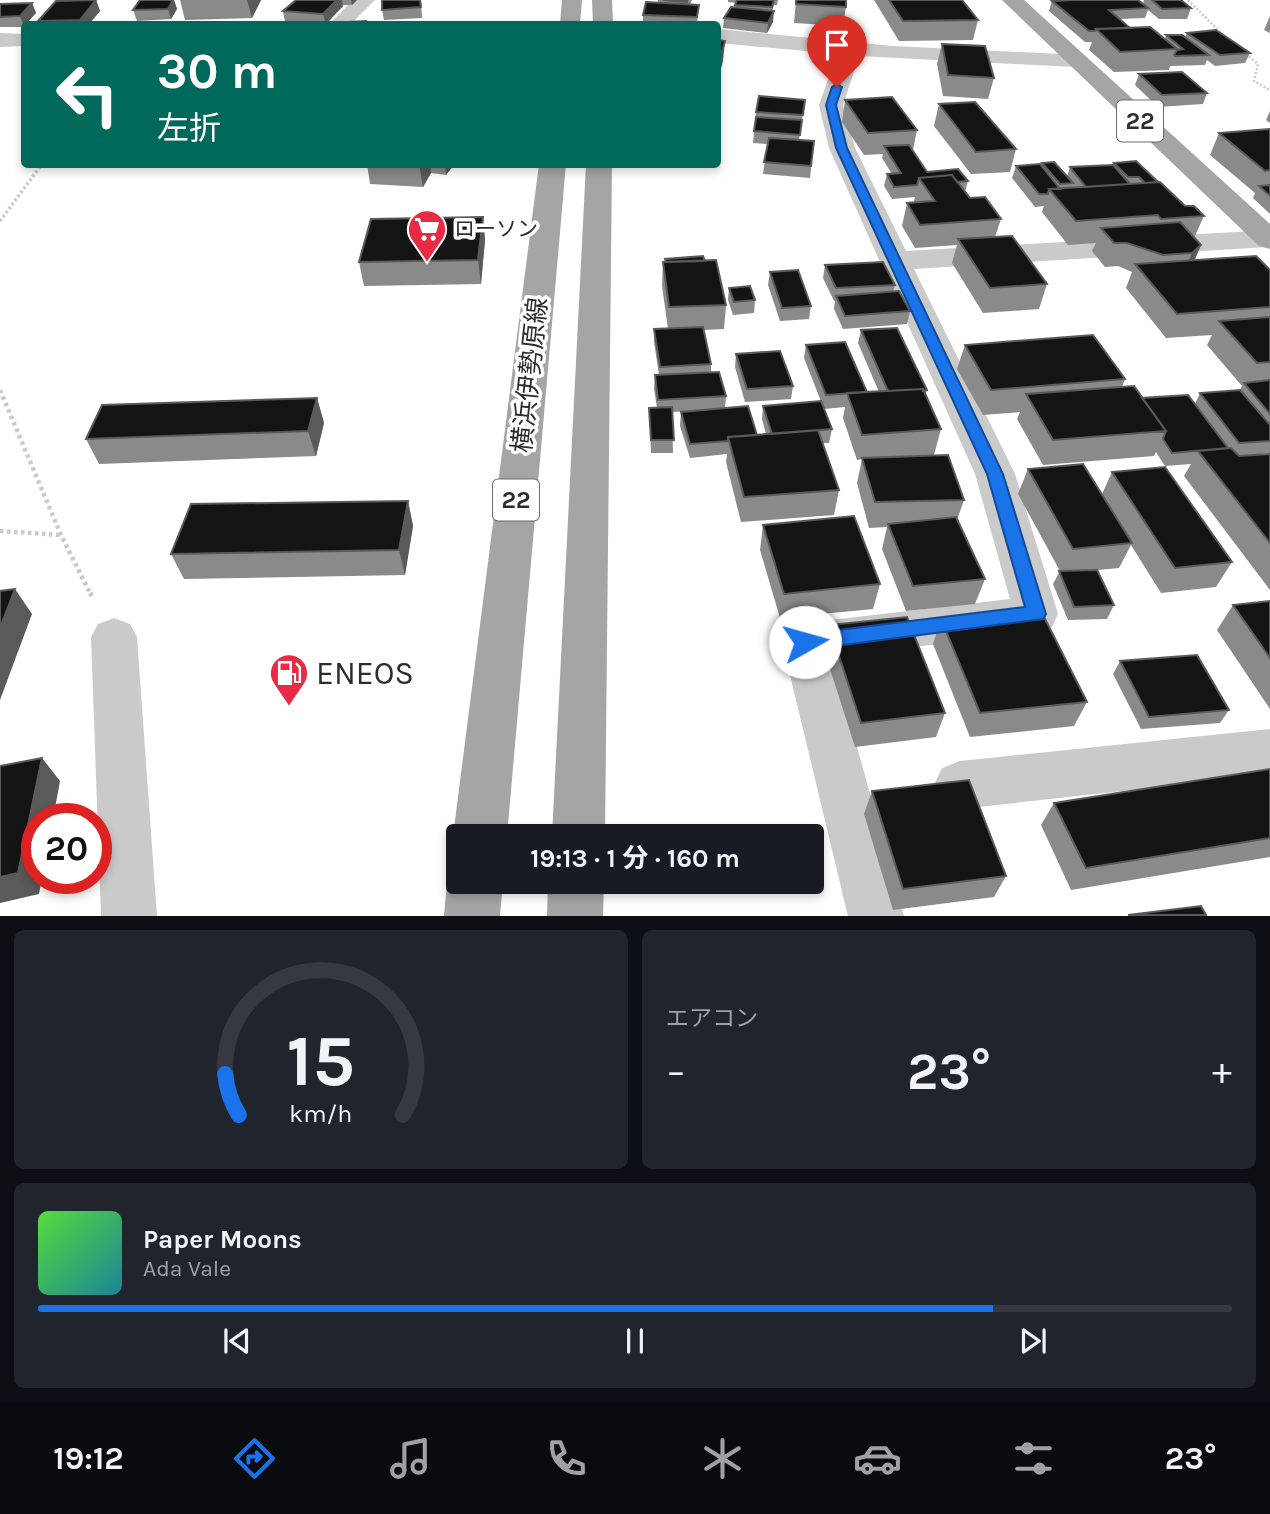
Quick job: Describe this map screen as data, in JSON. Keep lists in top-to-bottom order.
{
  "streets": {
    "main road": ["22", "横浜伊勢原線"]
  },
  "places": {
    "supermarket": ["ローソン"],
    "fuel station": ["ENEOS"]
  },
  "page": {
    "turn": ["30 m", "左折"],
    "limit": "20",
    "trip": "19:13 · 1 分 · 160 m",
    "tile": "エアコン",
    "heat": ["−", "23°", "+"],
    "song": ["Paper Moons", "Ada Vale"],
    "tabs": ["19:12", "23°"],
    "gauge": ["15", "km/h"]
  }
}
